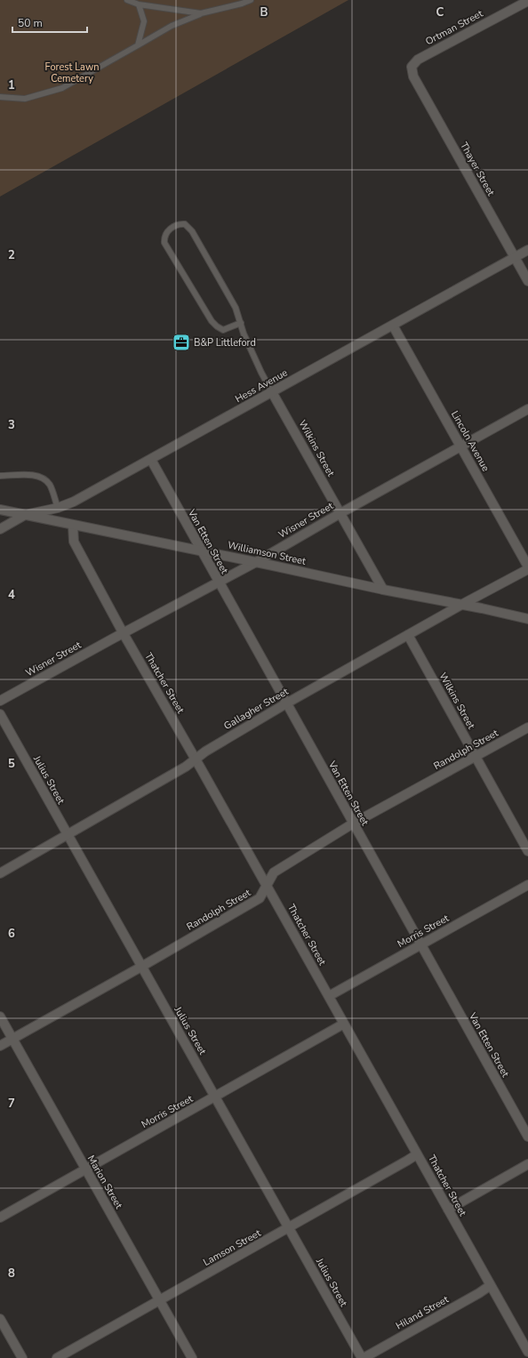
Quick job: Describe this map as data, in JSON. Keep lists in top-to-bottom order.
{
  "streets": {
    "street": [
      "Ortman Street",
      "Thayer Street",
      "Hess Avenue",
      "Lincoln Avenue",
      "Wilkins Street",
      "Wisner Street",
      "Van Etten Street",
      "Williamson Street",
      "Thatcher Street",
      "Gallagher Street",
      "Randolph Street",
      "Julius Street",
      "Morris Street",
      "Marion Street",
      "Lamson Street",
      "Hiland Street"
    ]
  },
  "crossings": [
    ["Ortman Street", "Thayer Street"],
    ["Thayer Street", "Hess Avenue"],
    ["Hess Avenue", "Lincoln Avenue"],
    ["Hess Avenue", "Wilkins Street"],
    ["Hess Avenue", "Van Etten Street"],
    ["Hess Avenue", "Williamson Street"],
    ["Lincoln Avenue", "Wisner Street"],
    ["Wilkins Street", "Wisner Street"],
    ["Wilkins Street", "Williamson Street"],
    ["Wilkins Street", "Gallagher Street"],
    ["Wilkins Street", "Randolph Street"],
    ["Wisner Street", "Van Etten Street"],
    ["Wisner Street", "Williamson Street"],
    ["Wisner Street", "Thatcher Street"],
    ["Van Etten Street", "Williamson Street"],
    ["Van Etten Street", "Gallagher Street"],
    ["Van Etten Street", "Randolph Street"],
    ["Van Etten Street", "Morris Street"],
    ["Williamson Street", "Thatcher Street"],
    ["Williamson Street", "Gallagher Street"],
    ["Thatcher Street", "Gallagher Street"],
    ["Thatcher Street", "Randolph Street"],
    ["Thatcher Street", "Morris Street"],
    ["Thatcher Street", "Lamson Street"],
    ["Thatcher Street", "Hiland Street"],
    ["Gallagher Street", "Julius Street"],
    ["Randolph Street", "Julius Street"],
    ["Randolph Street", "Marion Street"],
    ["Julius Street", "Morris Street"],
    ["Julius Street", "Lamson Street"],
    ["Julius Street", "Hiland Street"],
    ["Morris Street", "Marion Street"],
    ["Marion Street", "Lamson Street"]
  ],
  "parks": ["Forest Lawn Cemetery"],
  "places": {
    "office": ["B&P Littleford"]
  },
  "scale_bar": "50 m",
  "grid": {
    "columns": ["B", "C"],
    "rows": [
      "1",
      "2",
      "3",
      "4",
      "5",
      "6",
      "7",
      "8"
    ]
  }
}
